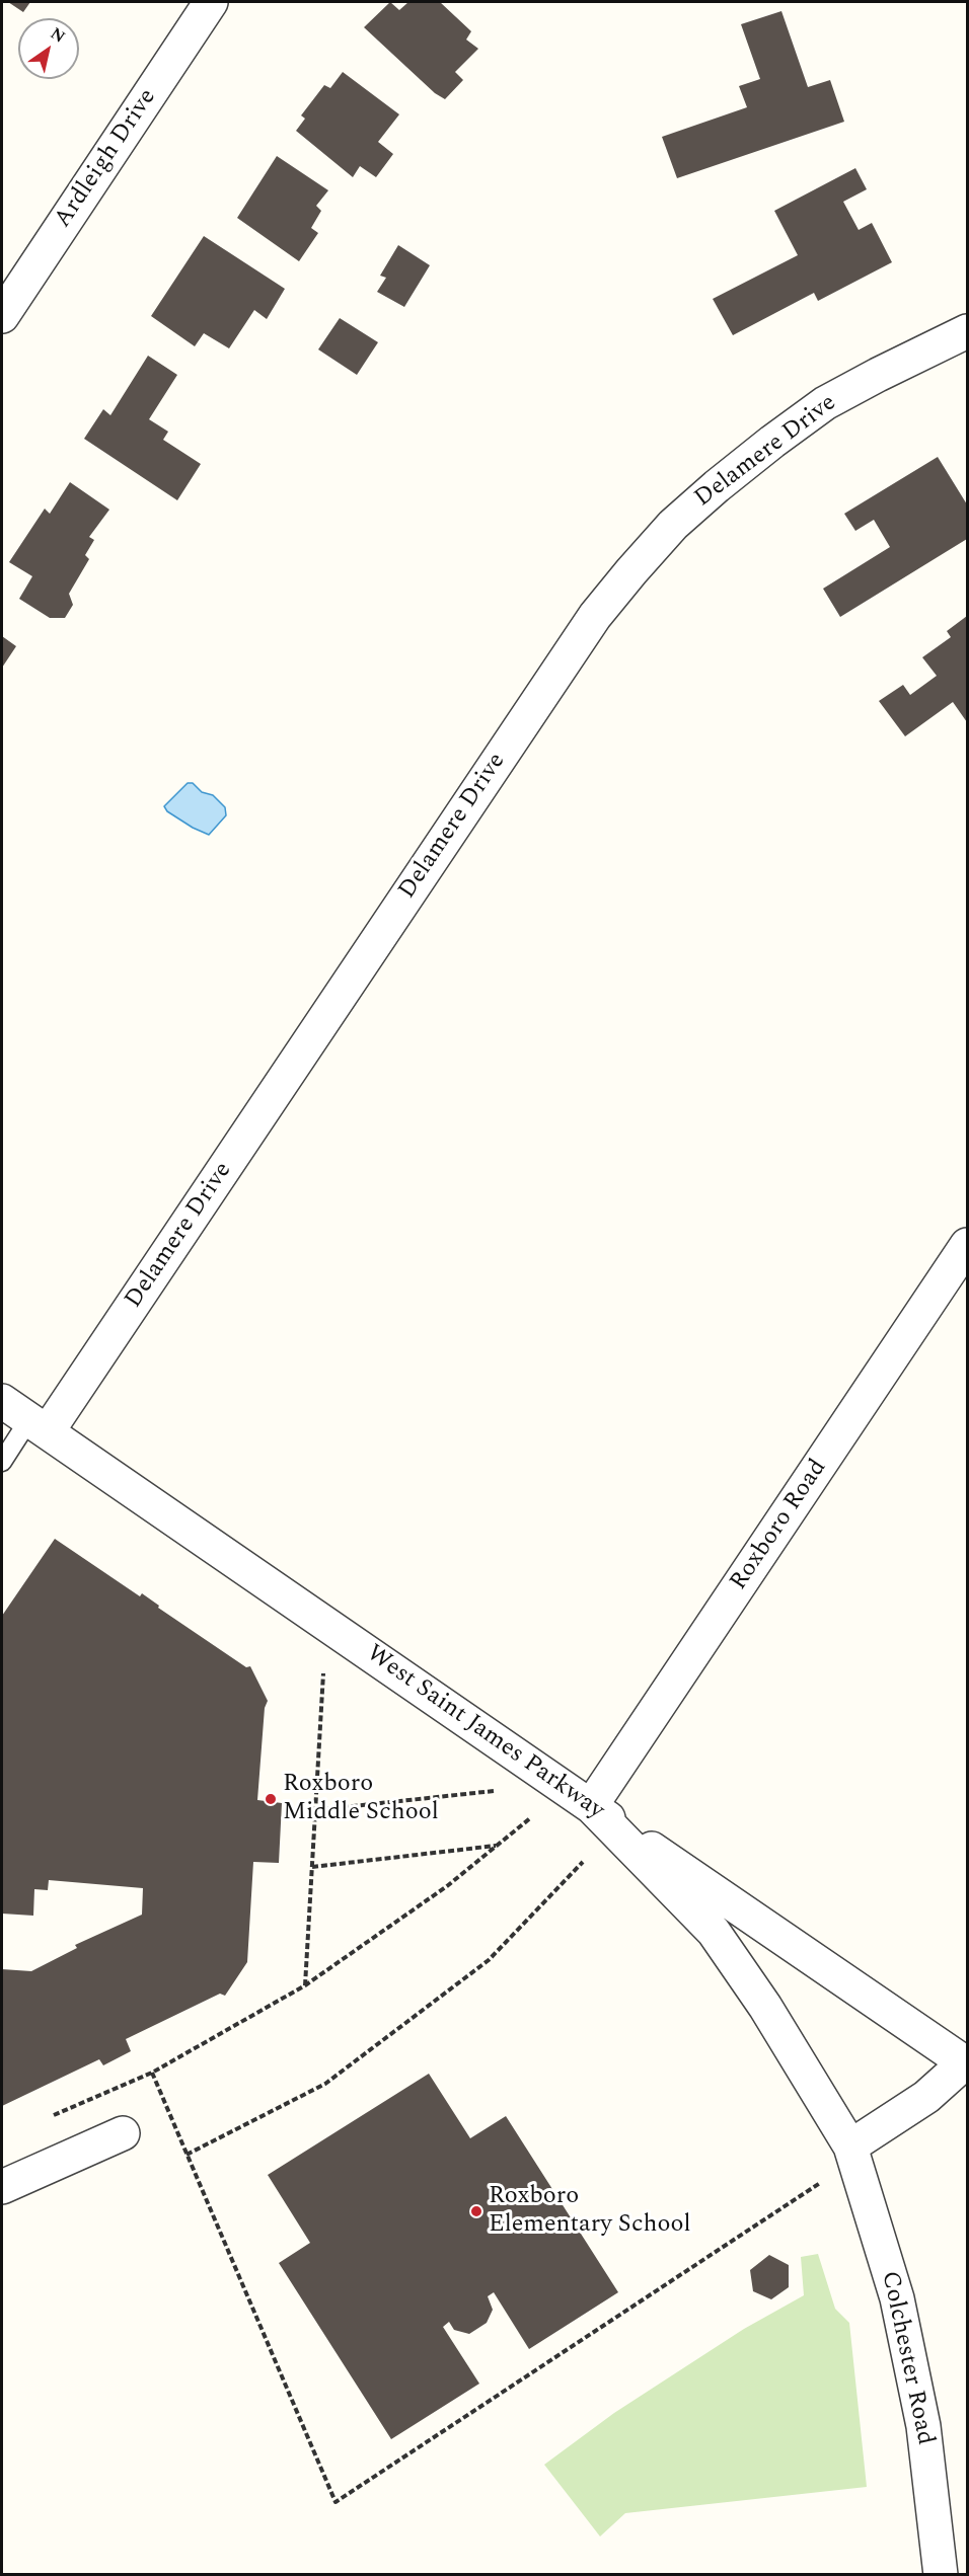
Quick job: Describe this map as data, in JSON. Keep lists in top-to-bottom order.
{
  "streets": {
    "street": [
      "Ardleigh Drive",
      "Delamere Drive",
      "Roxboro Road",
      "West Saint James Parkway",
      "Colchester Road"
    ]
  },
  "crossings": [
    ["Delamere Drive", "West Saint James Parkway"],
    ["Roxboro Road", "West Saint James Parkway"],
    ["Roxboro Road", "Colchester Road"],
    ["West Saint James Parkway", "Colchester Road"]
  ],
  "places": ["Roxboro Middle School", "Roxboro Elementary School"],
  "north": "top right"
}
